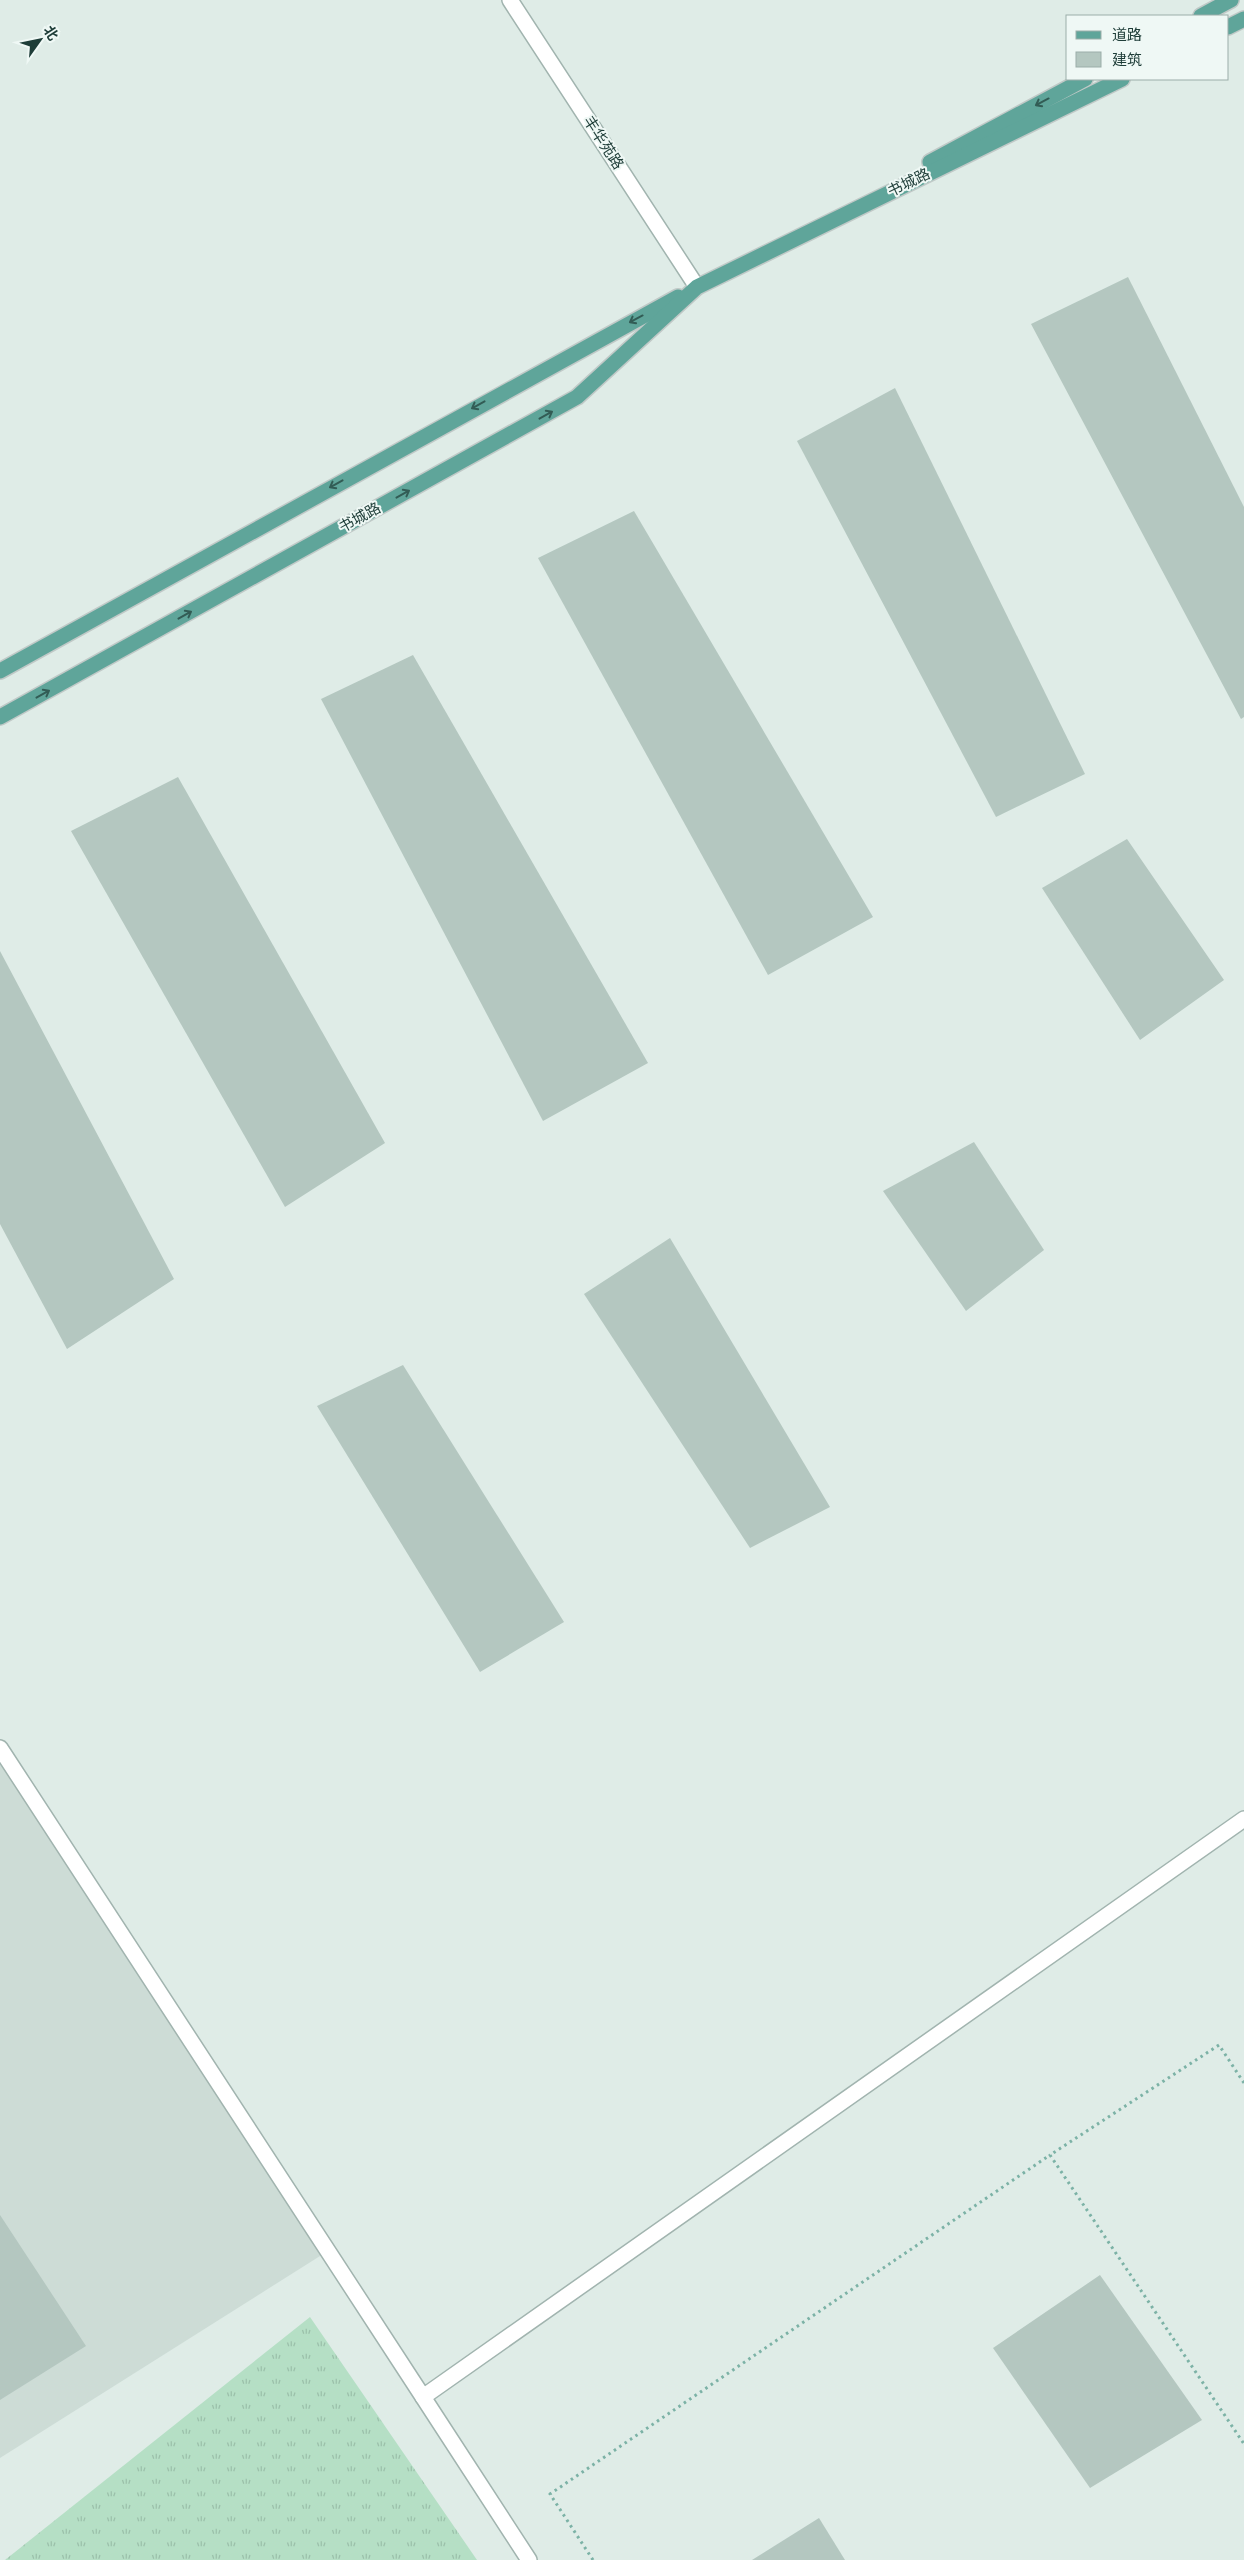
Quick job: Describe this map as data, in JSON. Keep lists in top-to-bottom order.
{
  "streets": {
    "main road": ["书城路"],
    "street": ["丰华苑路"]
  },
  "crossings": [
    ["丰华苑路", "书城路"]
  ],
  "legend": ["道路", "建筑"],
  "north": "top right"
}
